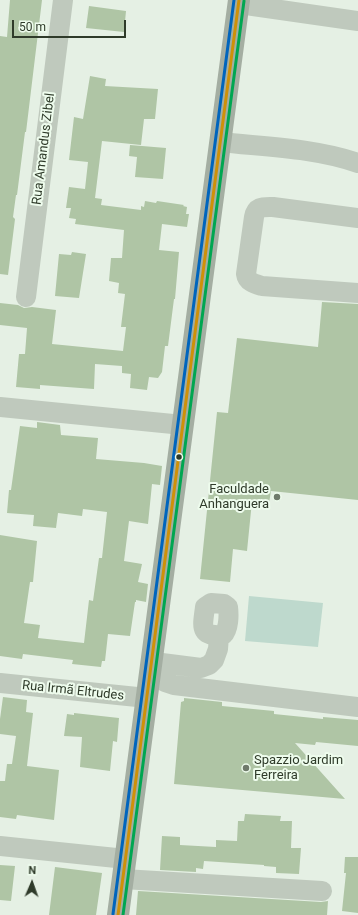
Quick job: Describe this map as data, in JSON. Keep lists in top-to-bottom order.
{
  "streets": {
    "street": ["Rua Amandus Zibel", "Rua Irmã Eltrudes"]
  },
  "places": ["Faculdade Anhanguera", "Spazzio Jardim Ferreira"],
  "scale_bar": "50 m",
  "north": "top"
}
